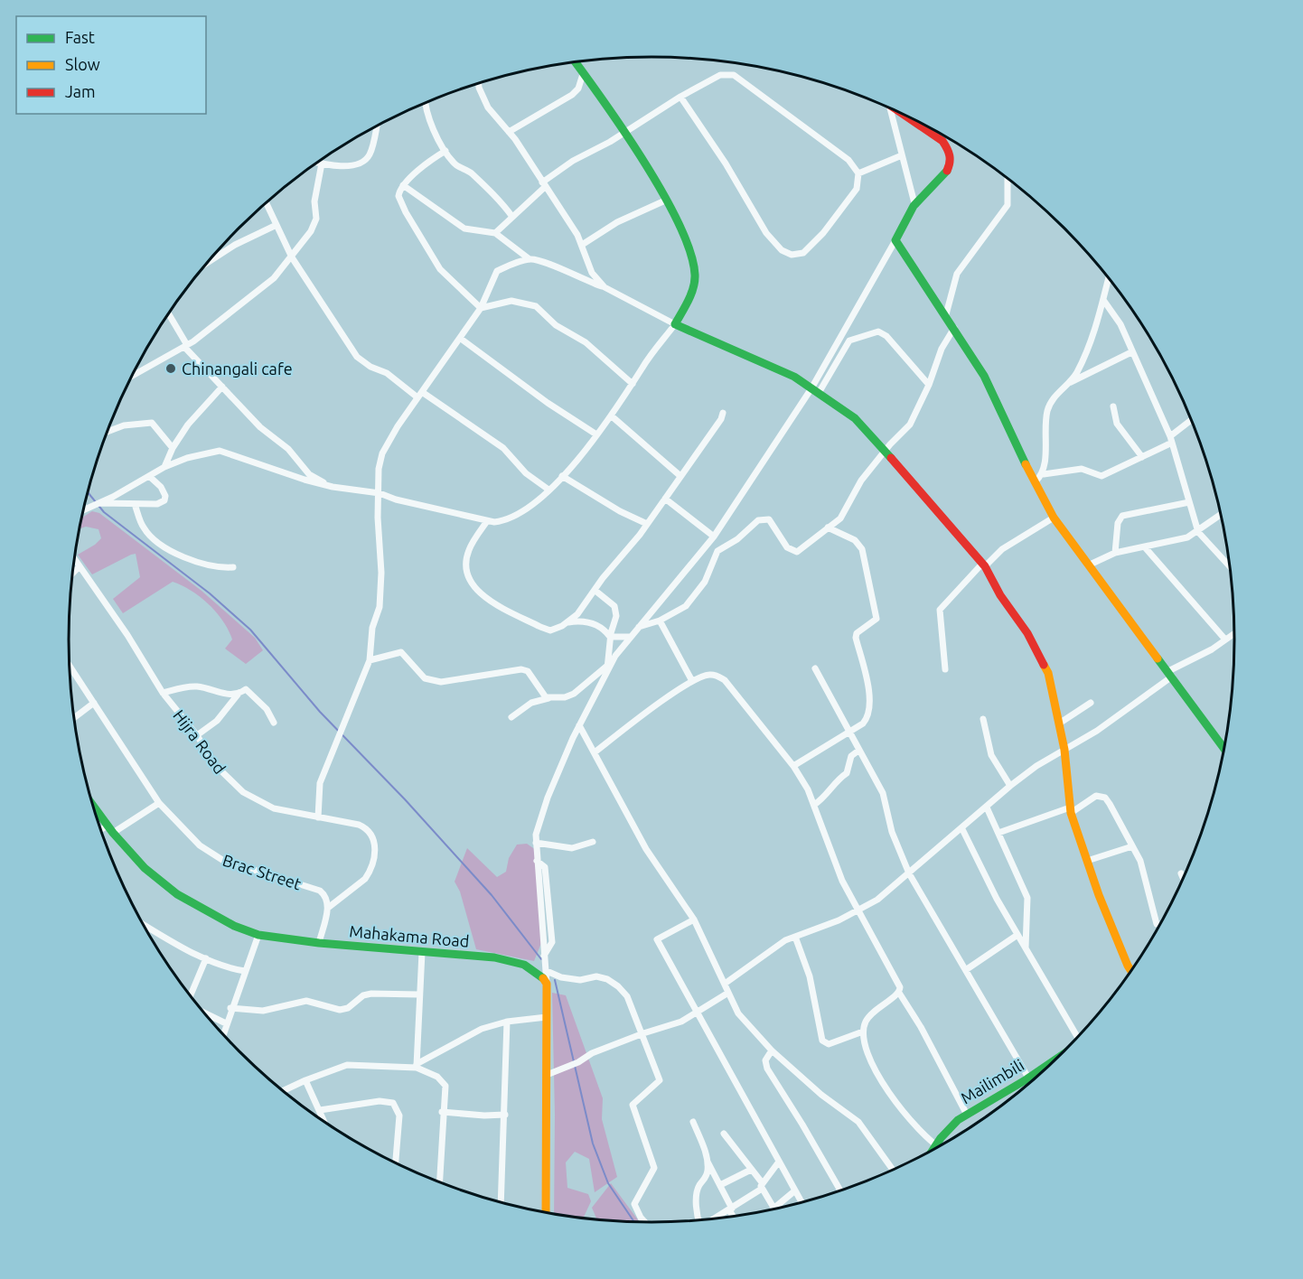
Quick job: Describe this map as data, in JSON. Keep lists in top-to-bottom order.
{
  "streets": {
    "street": [
      "Hijra Road",
      "Brac Street",
      "Mahakama Road",
      "Mailimbili"
    ]
  },
  "crossings": [
    ["Hijra Road", "Brac Street"]
  ],
  "places": ["Chinangali cafe"],
  "legend": ["Fast", "Slow", "Jam"]
}
